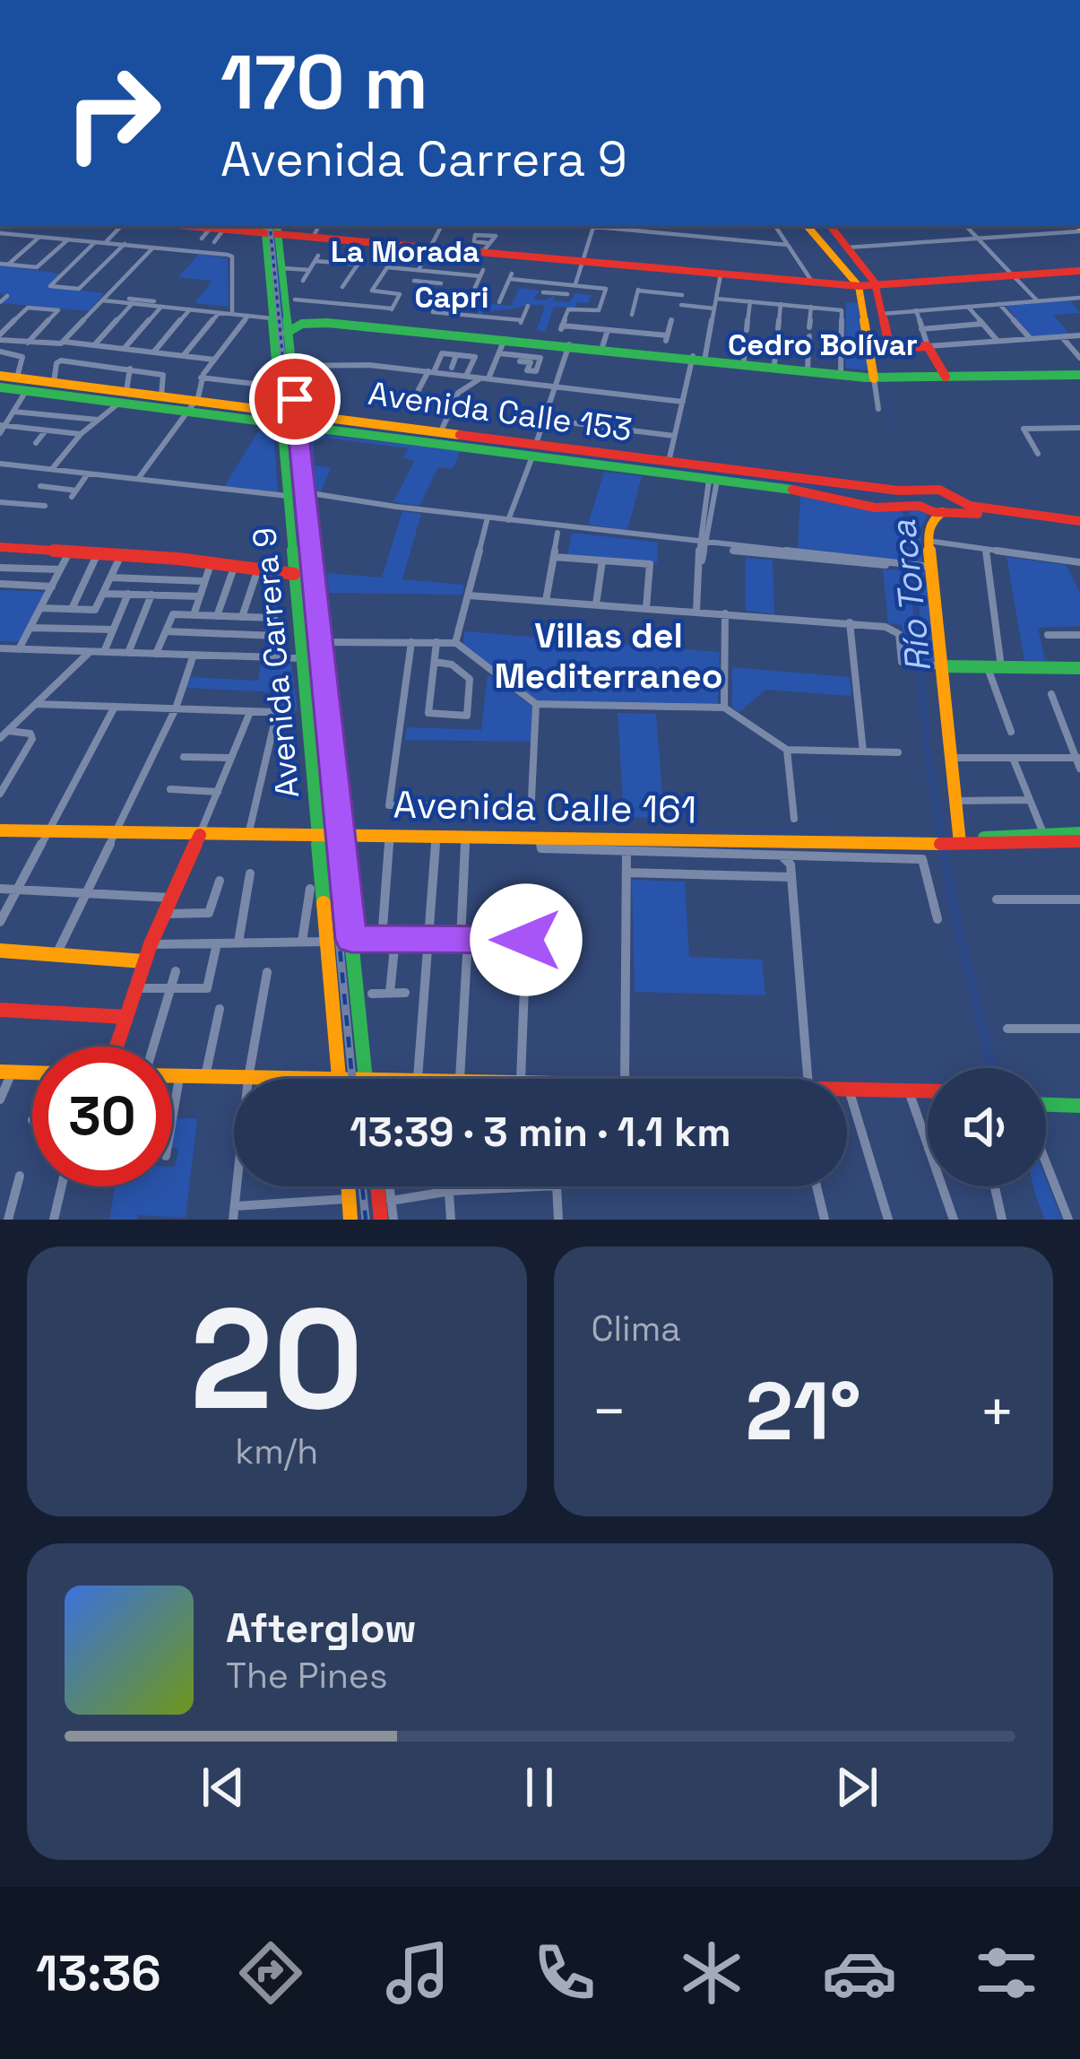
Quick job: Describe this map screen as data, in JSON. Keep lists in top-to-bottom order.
{
  "streets": {
    "main road": ["Avenida Calle 153", "Avenida Carrera 9", "Avenida Calle 161"]
  },
  "crossings": [
    ["Avenida Calle 153", "Avenida Carrera 9"],
    ["Avenida Carrera 9", "Avenida Calle 161"]
  ],
  "districts": [
    "La Morada",
    "Capri",
    "Cedro Bolívar",
    "Villas del Mediterraneo"
  ],
  "water": ["Río Torca"],
  "page": {
    "turn": ["170 m", "Avenida Carrera 9"],
    "limit": "30",
    "trip": "13:39 · 3 min · 1.1 km",
    "tile": [
      ["20", "km/h"],
      "Clima"
    ],
    "heat": ["−", "21°", "+"],
    "song": ["Afterglow", "The Pines"],
    "tabs": "13:36"
  }
}
